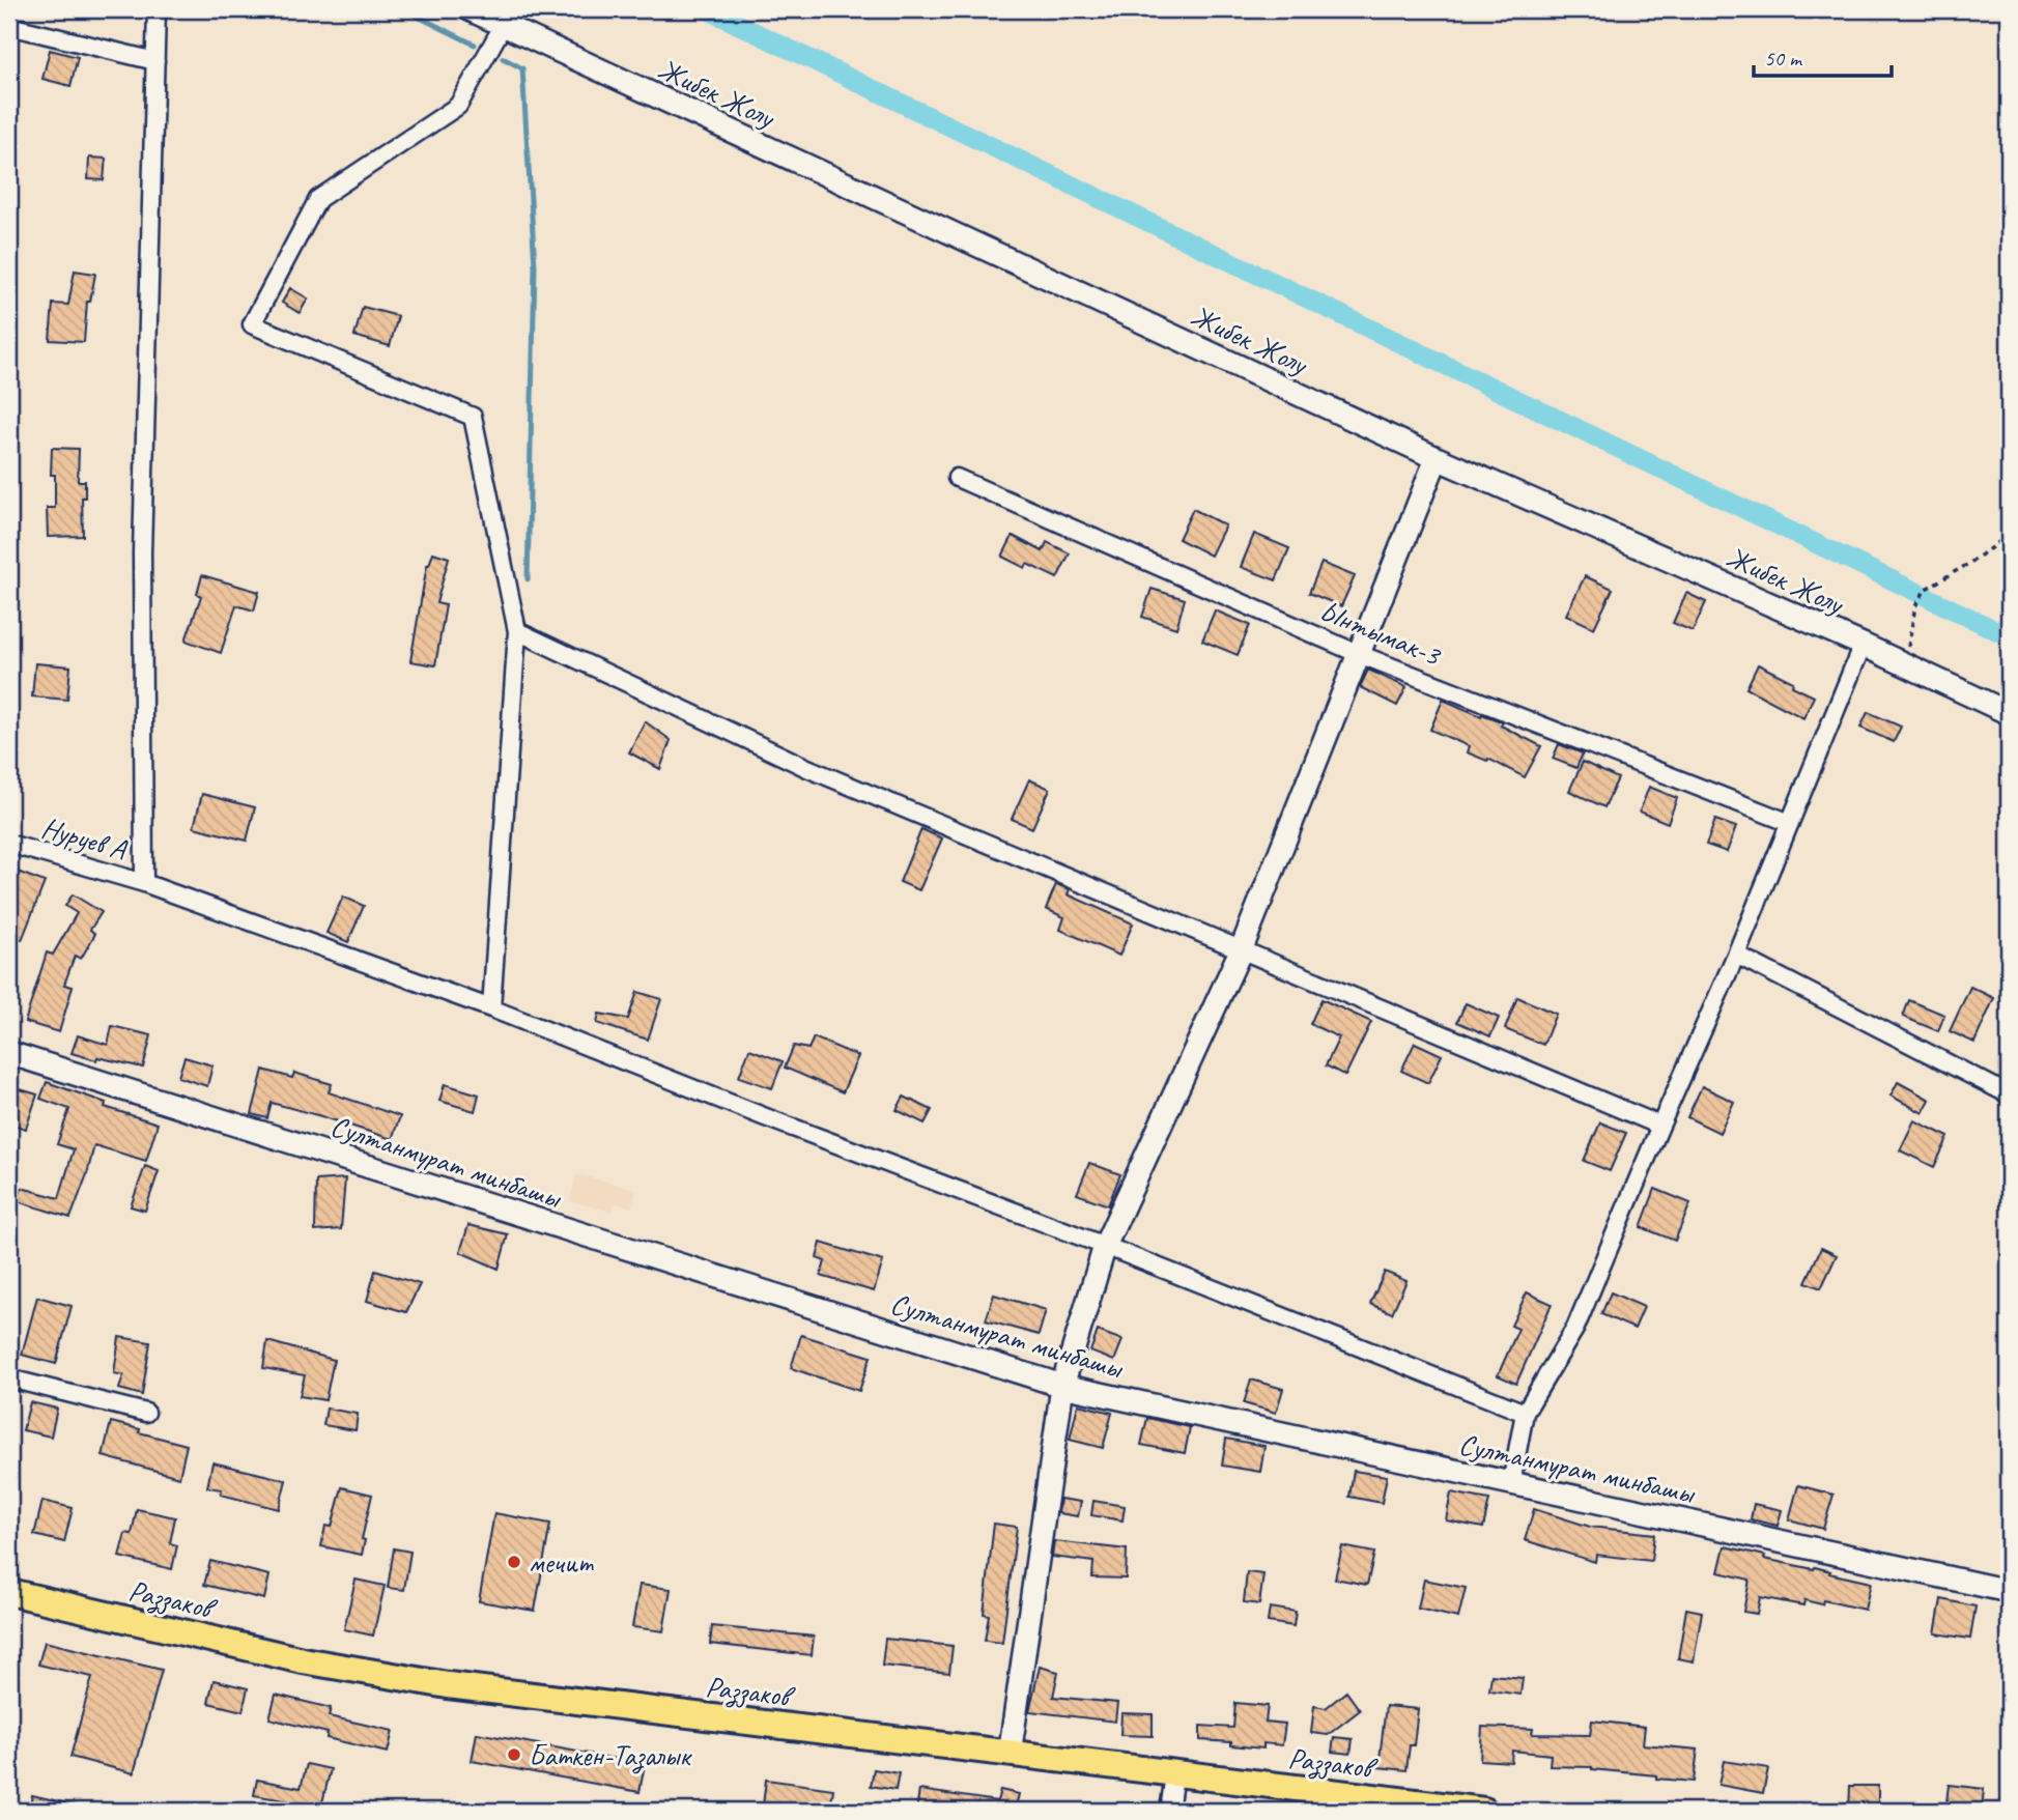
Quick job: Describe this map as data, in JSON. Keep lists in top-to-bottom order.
{
  "streets": {
    "main road": ["Раззаков"],
    "street": [
      "Жибек Жолу",
      "Ынтымак-3",
      "Нуруев А",
      "Султанмурат минбашы"
    ]
  },
  "places": ["мечит", "Баткен-Тазалык"],
  "scale_bar": "50 m"
}
